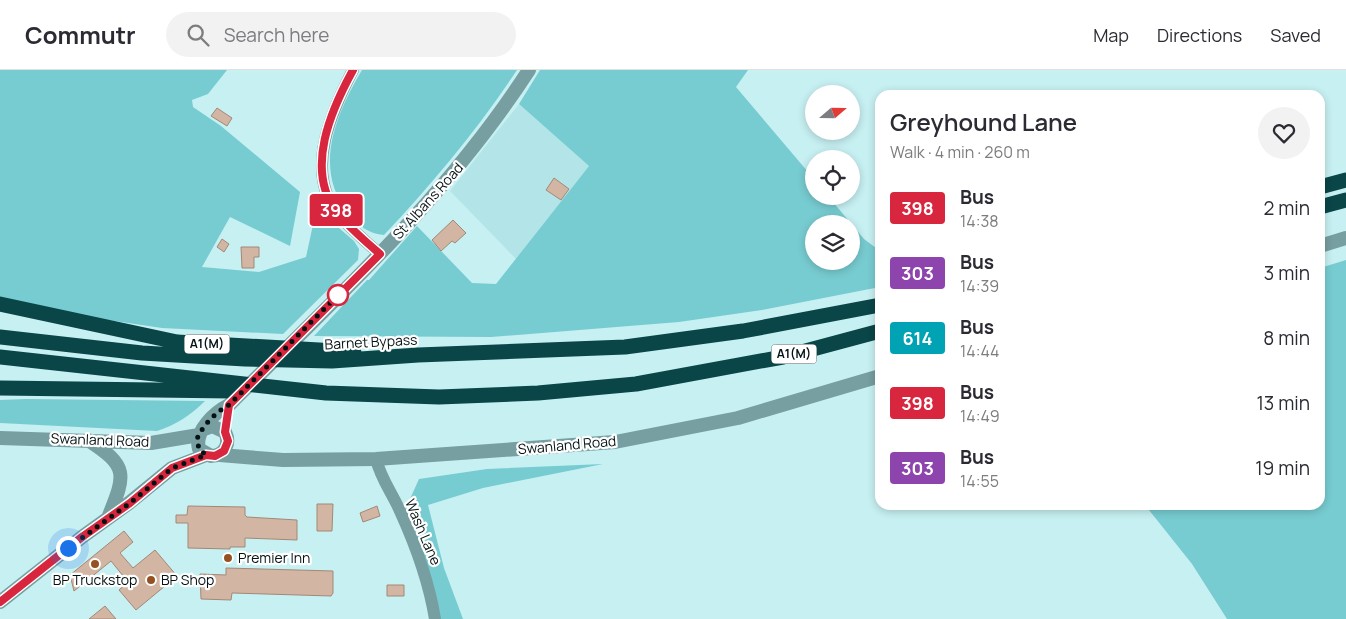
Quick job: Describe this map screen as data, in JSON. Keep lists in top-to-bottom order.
{
  "streets": {
    "highway": ["Barnet Bypass", "A1(M)"],
    "street": ["St Albans Road", "Swanland Road", "Wash Lane"]
  },
  "crossings": [
    ["St Albans Road", "Swanland Road"],
    ["Barnet Bypass", "A1(M)"],
    ["Swanland Road", "Wash Lane"]
  ],
  "places": ["Premier Inn", "BP Truckstop", "BP Shop"],
  "lines": ["bus line 398"],
  "north": "right",
  "page": {
    "header": "Commutr",
    "search": "Search here",
    "nav": ["Map", "Directions", "Saved"],
    "on_map": "398",
    "heading": ["Greyhound Lane", "Walk · 4 min · 260 m"],
    "list": [
      {
        "mark": "398",
        "name": "Bus",
        "note": "14:38",
        "value": "2 min"
      },
      {
        "mark": "303",
        "name": "Bus",
        "note": "14:39",
        "value": "3 min"
      },
      {
        "mark": "614",
        "name": "Bus",
        "note": "14:44",
        "value": "8 min"
      },
      {
        "mark": "398",
        "name": "Bus",
        "note": "14:49",
        "value": "13 min"
      },
      {
        "mark": "303",
        "name": "Bus",
        "note": "14:55",
        "value": "19 min"
      }
    ]
  }
}
